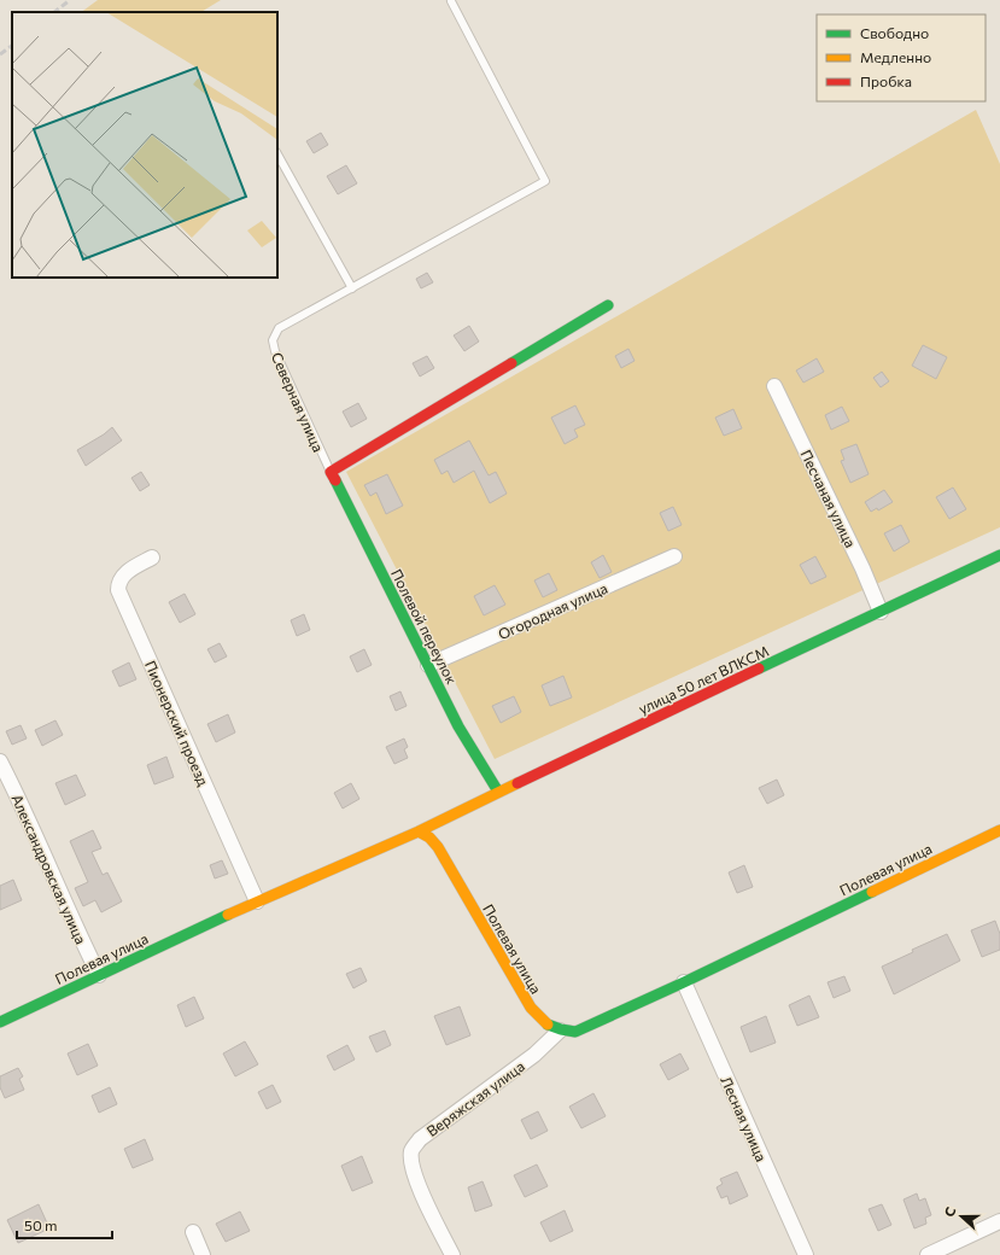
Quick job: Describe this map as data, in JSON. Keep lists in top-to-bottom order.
{
  "streets": {
    "street": [
      "Песчаная улица",
      "Огородная улица",
      "Полевой переулок",
      "улица 50 лет ВЛКСМ",
      "Пионерский проезд",
      "Александровская улица",
      "Полевая улица",
      "Веряжская улица",
      "Лесная улица"
    ],
    "lane": ["Северная улица"]
  },
  "crossings": [
    ["Северная улица", "Полевой переулок"],
    ["Песчаная улица", "улица 50 лет ВЛКСМ"],
    ["Огородная улица", "Полевой переулок"],
    ["Полевой переулок", "улица 50 лет ВЛКСМ"],
    ["улица 50 лет ВЛКСМ", "Полевая улица"],
    ["Пионерский проезд", "Полевая улица"],
    ["Александровская улица", "Полевая улица"],
    ["Полевая улица", "Веряжская улица"],
    ["Полевая улица", "Лесная улица"]
  ],
  "legend": ["Свободно", "Медленно", "Пробка"],
  "scale_bar": "50 m",
  "north": "left"
}
